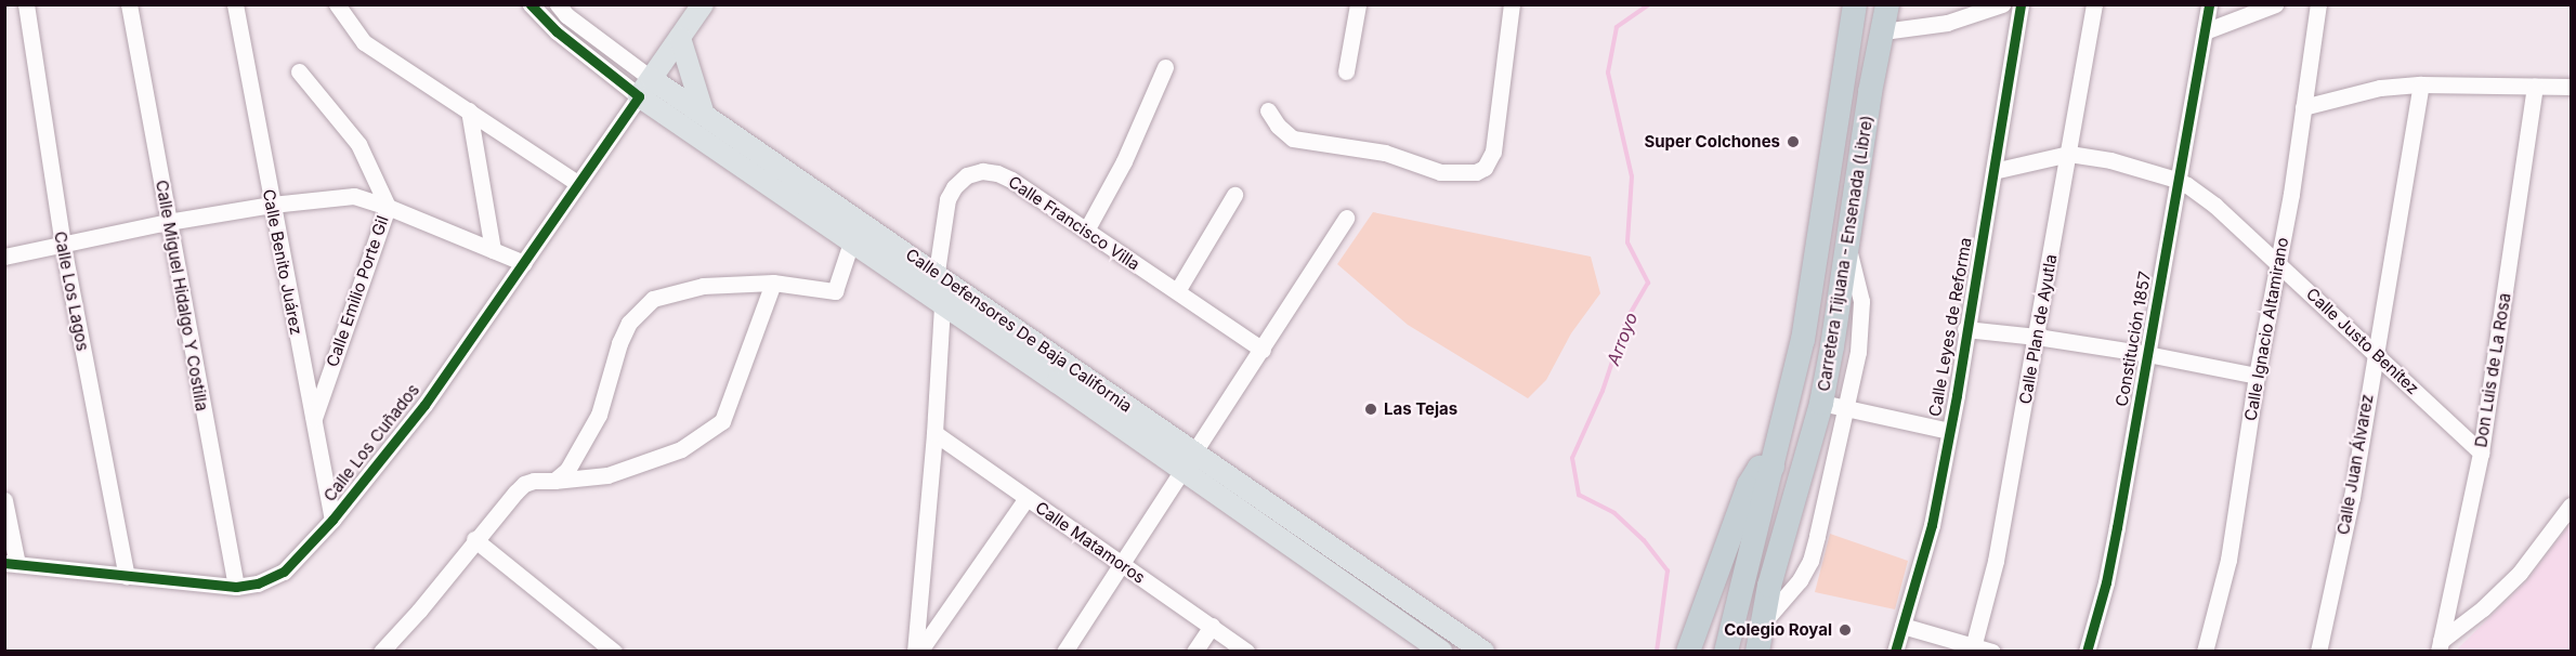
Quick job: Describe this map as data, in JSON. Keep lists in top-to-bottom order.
{
  "streets": {
    "highway": ["Carretera Tijuana - Ensenada (Libre)"],
    "main road": ["Calle Defensores De Baja California", "Calle Los Cuñados"],
    "street": [
      "Calle Francisco Villa",
      "Calle Benito Juárez",
      "Calle Los Lagos",
      "Calle Emilio Porte Gil",
      "Calle Miguel Hidalgo Y Costilla",
      "Calle Leyes de Reforma",
      "Calle Plan de Ayutla",
      "Calle Ignacio Altamirano",
      "Constitución 1857",
      "Calle Justo Benítez",
      "Don Luis de La Rosa",
      "Calle Juan Álvarez",
      "Calle Matamoros"
    ]
  },
  "crossings": [
    ["Calle Francisco Villa", "Calle Defensores De Baja California"],
    ["Calle Benito Juárez", "Calle Emilio Porte Gil"],
    ["Calle Benito Juárez", "Calle Los Cuñados"],
    ["Calle Los Lagos", "Calle Los Cuñados"],
    ["Calle Miguel Hidalgo Y Costilla", "Calle Los Cuñados"],
    ["Calle Leyes de Reforma", "Calle Justo Benítez"],
    ["Calle Plan de Ayutla", "Calle Justo Benítez"],
    ["Calle Ignacio Altamirano", "Calle Justo Benítez"],
    ["Calle Defensores De Baja California", "Calle Los Cuñados"],
    ["Constitución 1857", "Calle Justo Benítez"],
    ["Calle Justo Benítez", "Don Luis de La Rosa"],
    ["Calle Justo Benítez", "Calle Juan Álvarez"]
  ],
  "water": ["Arroyo"],
  "places": ["Super Colchones", "Las Tejas", "Colegio Royal"]
}
